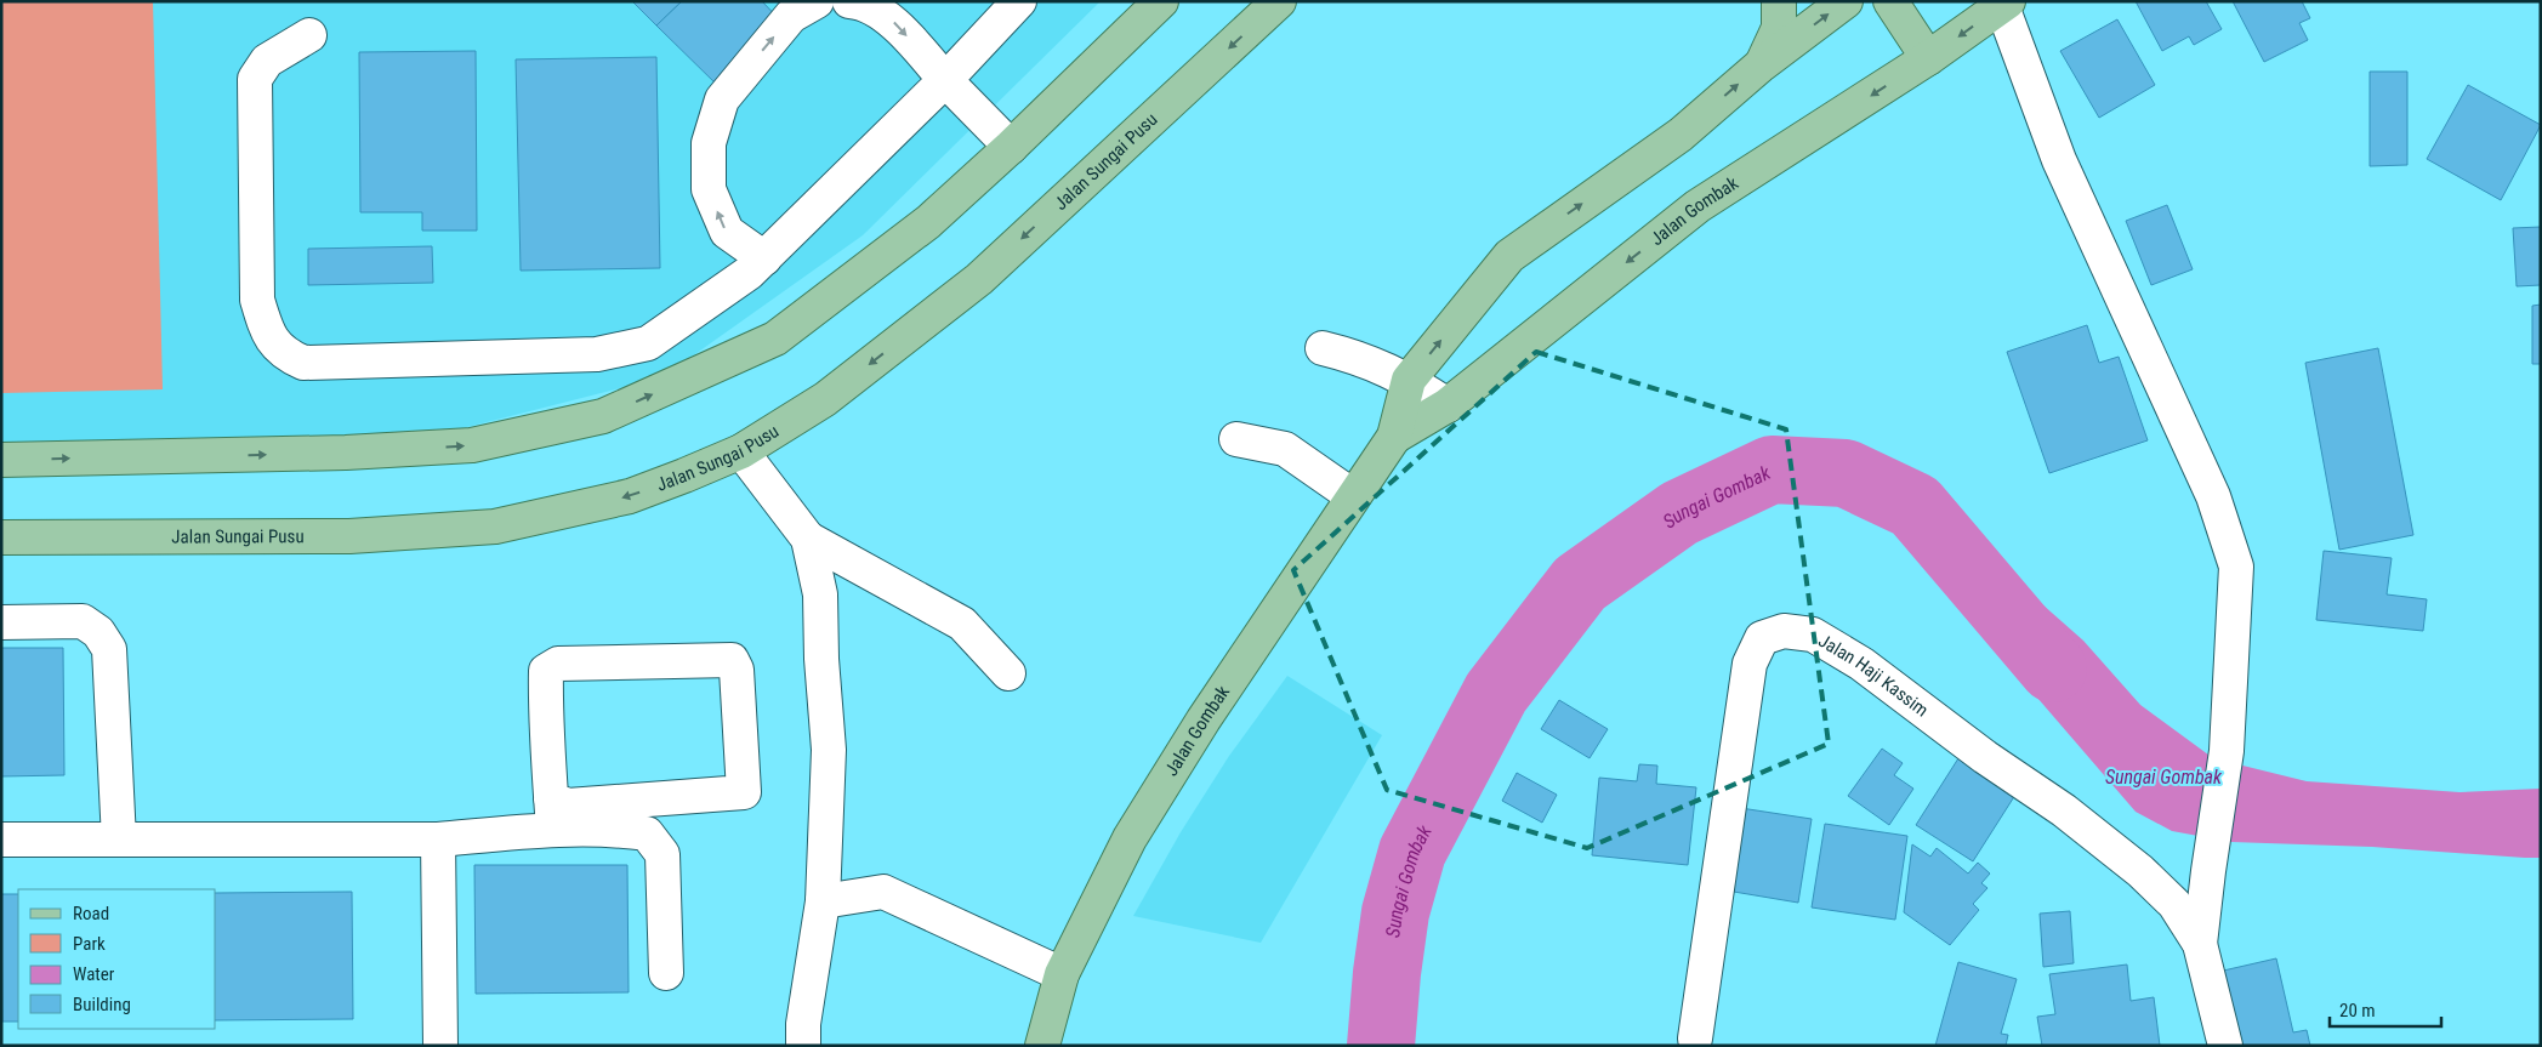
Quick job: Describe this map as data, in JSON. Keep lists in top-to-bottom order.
{
  "streets": {
    "main road": ["Jalan Sungai Pusu", "Jalan Gombak"],
    "street": ["Jalan Haji Kassim"]
  },
  "water": ["Sungai Gombak"],
  "legend": [
    "Road",
    "Park",
    "Water",
    "Building"
  ],
  "scale_bar": "20 m"
}
